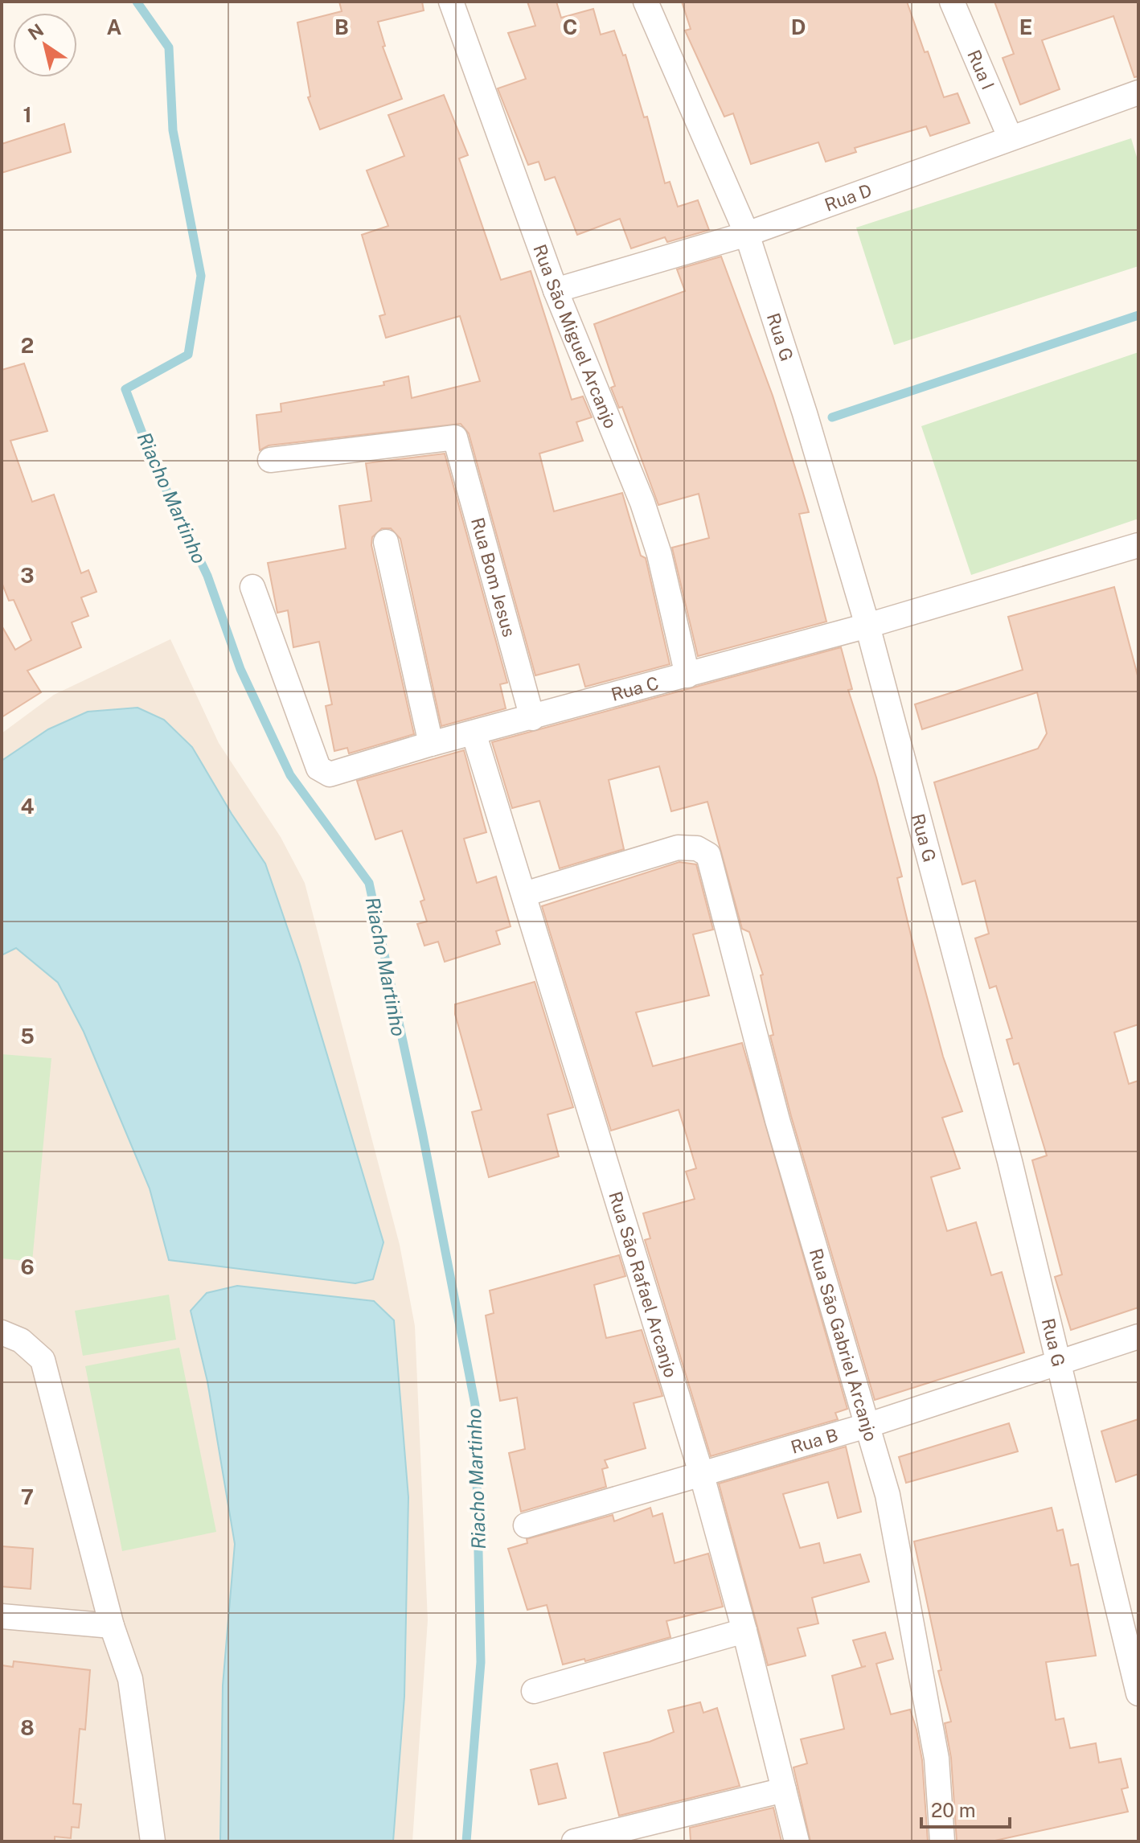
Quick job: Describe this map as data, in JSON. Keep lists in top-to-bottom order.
{
  "streets": {
    "street": [
      "Rua I",
      "Rua D",
      "Rua São Miguel Arcanjo",
      "Rua G",
      "Rua Bom Jesus",
      "Rua C",
      "Rua São Rafael Arcanjo",
      "Rua São Gabriel Arcanjo",
      "Rua B"
    ]
  },
  "crossings": [
    ["Rua I", "Rua D"],
    ["Rua D", "Rua São Miguel Arcanjo"],
    ["Rua D", "Rua G"],
    ["Rua São Miguel Arcanjo", "Rua C"],
    ["Rua G", "Rua C"],
    ["Rua G", "Rua B"],
    ["Rua Bom Jesus", "Rua C"],
    ["Rua C", "Rua São Rafael Arcanjo"],
    ["Rua São Rafael Arcanjo", "Rua São Gabriel Arcanjo"],
    ["Rua São Rafael Arcanjo", "Rua B"],
    ["Rua São Gabriel Arcanjo", "Rua B"]
  ],
  "water": ["Riacho Martinho"],
  "scale_bar": "20 m",
  "north": "top left",
  "grid": {
    "columns": [
      "A",
      "B",
      "C",
      "D",
      "E"
    ],
    "rows": [
      "1",
      "2",
      "3",
      "4",
      "5",
      "6",
      "7",
      "8"
    ]
  }
}
